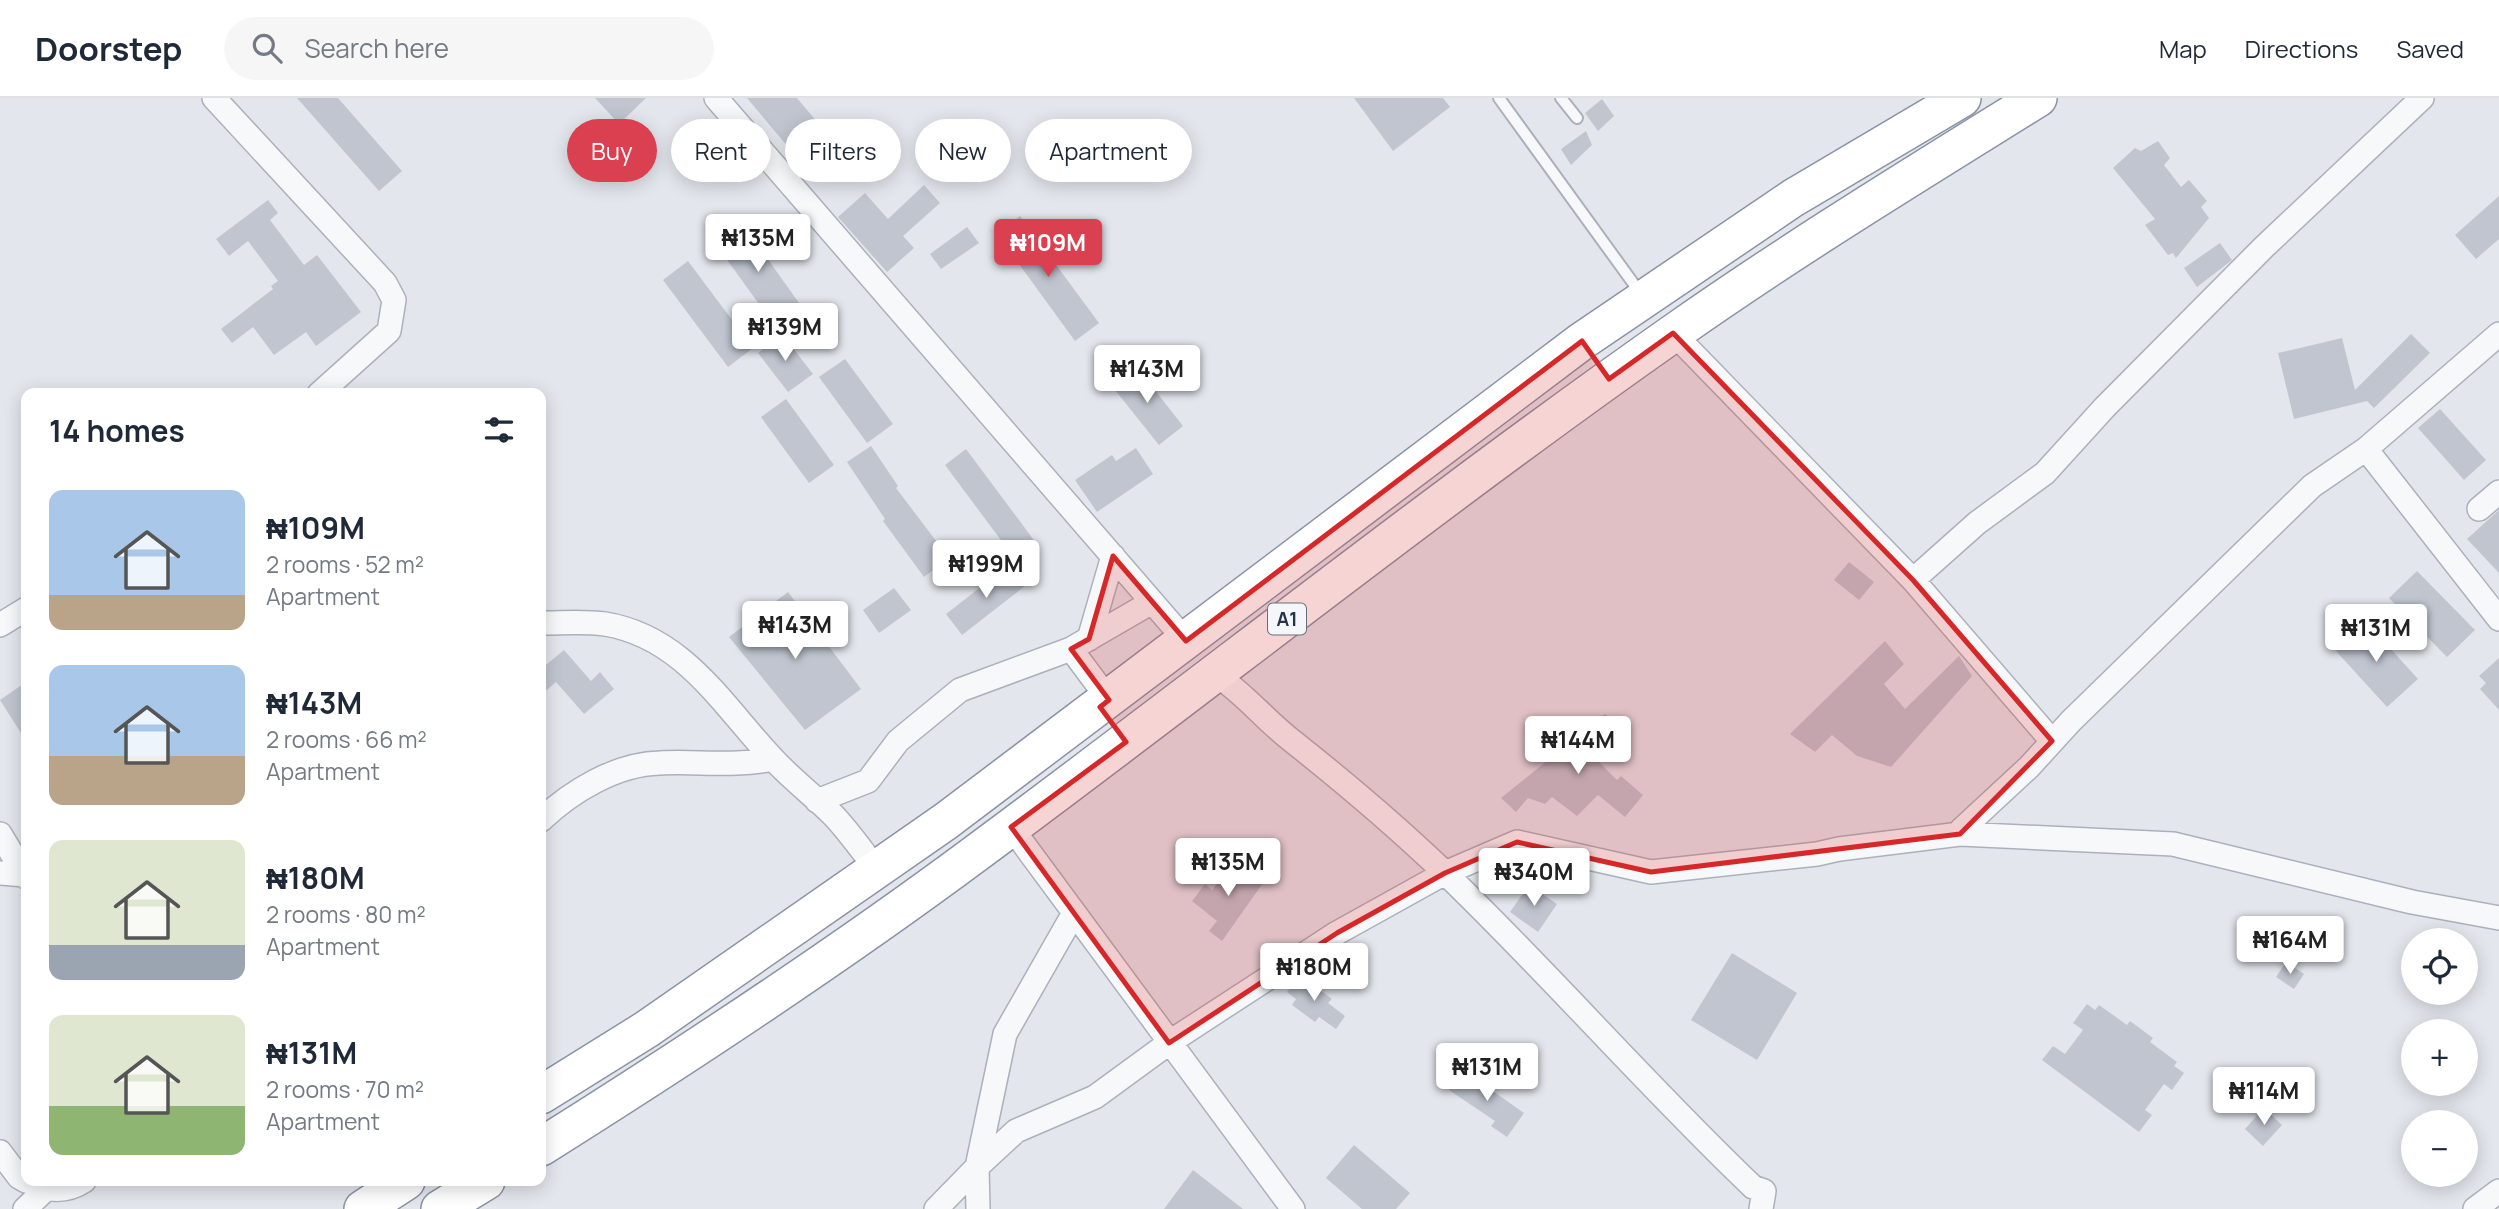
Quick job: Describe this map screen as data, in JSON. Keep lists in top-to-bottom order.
{
  "streets": {
    "highway": ["A1"]
  },
  "page": {
    "header": "Doorstep",
    "search": "Search here",
    "nav": ["Map", "Directions", "Saved"],
    "chip": [
      "Buy",
      "Rent",
      "Filters",
      "New",
      "Apartment"
    ],
    "price": [
      "₦135M",
      "₦109M",
      "₦139M",
      "₦143M",
      "₦199M",
      "₦143M",
      "₦131M",
      "₦144M",
      "₦135M",
      "₦340M",
      "₦164M",
      "₦180M",
      "₦131M",
      "₦114M"
    ],
    "heading": "14 homes",
    "list": [
      {
        "name": "₦109M",
        "note": "2 rooms · 52 m² · Apartment"
      },
      {
        "name": "₦143M",
        "note": "2 rooms · 66 m² · Apartment"
      },
      {
        "name": "₦180M",
        "note": "2 rooms · 80 m² · Apartment"
      },
      {
        "name": "₦131M",
        "note": "2 rooms · 70 m² · Apartment"
      }
    ],
    "map_buttons": ["+", "−"]
  }
}
